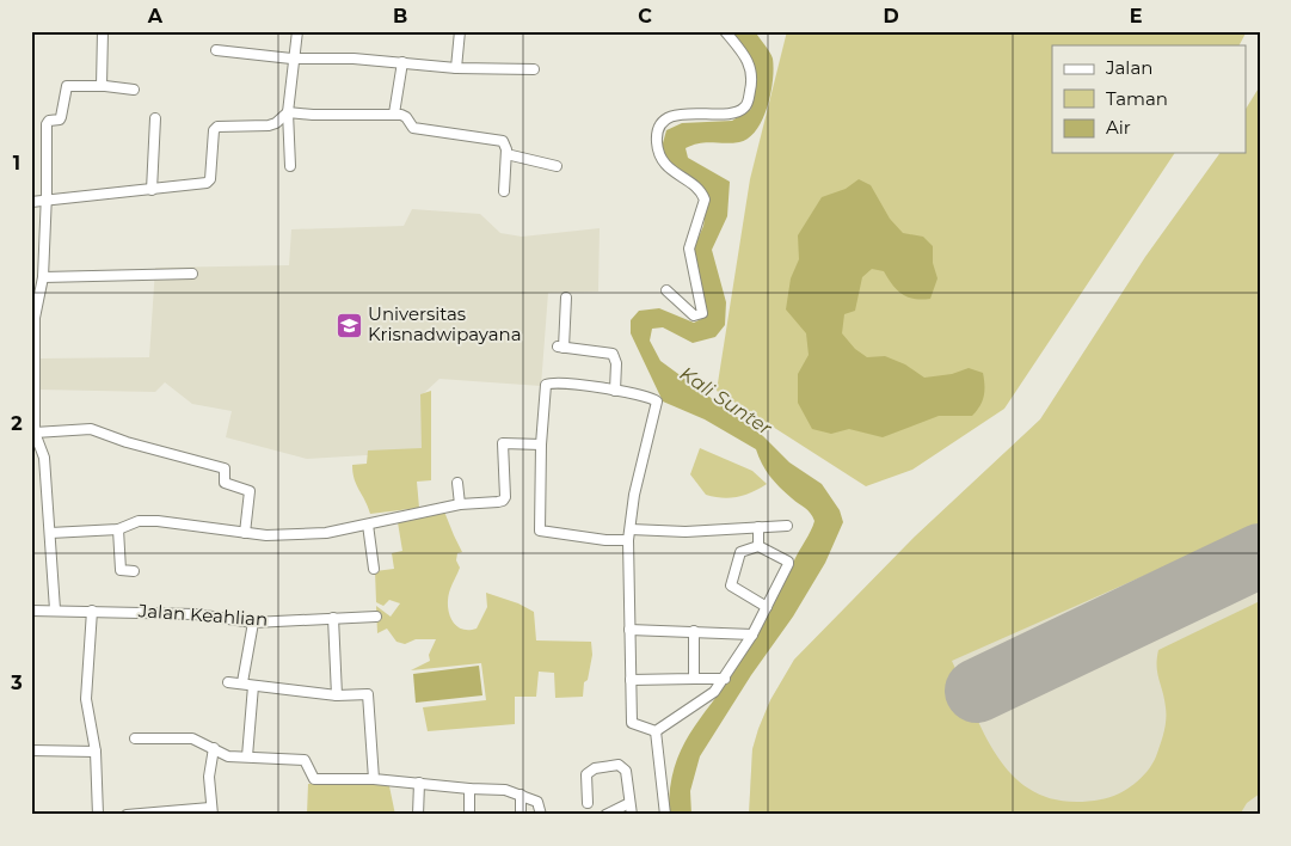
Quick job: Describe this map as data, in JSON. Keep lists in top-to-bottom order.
{
  "streets": {
    "street": ["Jalan Keahlian"]
  },
  "water": ["Kali Sunter"],
  "places": {
    "school or university": ["Universitas Krisnadwipayana"]
  },
  "legend": ["Jalan", "Taman", "Air"],
  "grid": {
    "columns": [
      "A",
      "B",
      "C",
      "D",
      "E"
    ],
    "rows": ["1", "2", "3"]
  }
}
